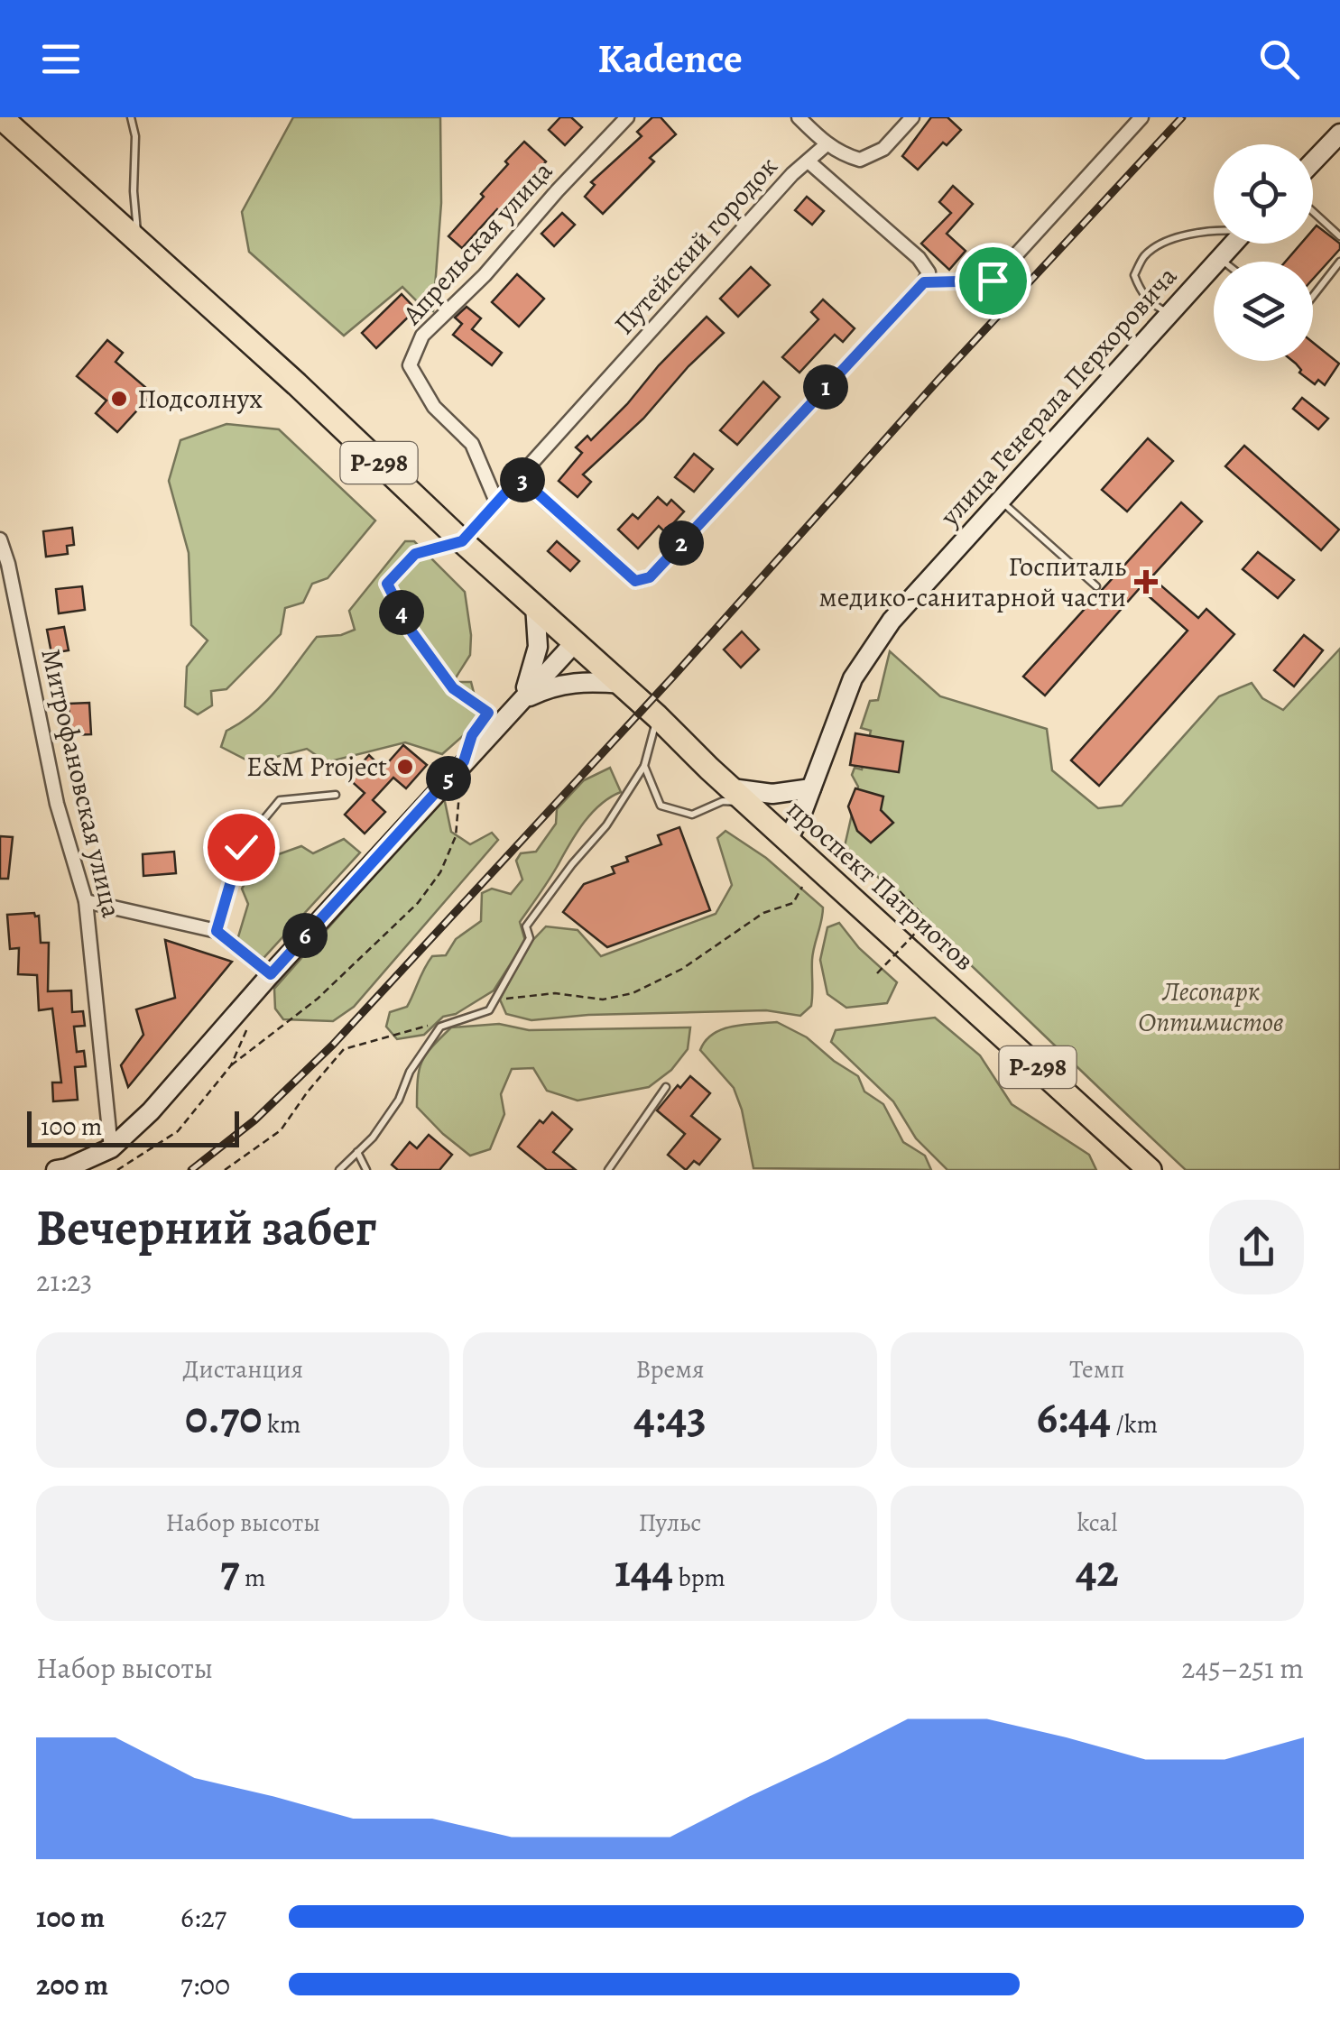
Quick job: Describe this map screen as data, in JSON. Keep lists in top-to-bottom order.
{
  "streets": {
    "highway": ["Р-298", "проспект Патриотов"],
    "street": [
      "Апрельская улица",
      "Путейский городок",
      "улица Генерала Перхоровича",
      "Митрофановская улица"
    ]
  },
  "crossings": [
    ["Апрельская улица", "Путейский городок"],
    ["Путейский городок", "Р-298"],
    ["улица Генерала Перхоровича", "проспект Патриотов"],
    ["Р-298", "проспект Патриотов"]
  ],
  "parks": ["Лесопарк Оптимистов"],
  "places": {
    "other": ["Подсолнух", "E&M Project"],
    "health": ["Госпиталь медико-санитарной части"]
  },
  "scale_bar": "100 m",
  "page": {
    "header": "Kadence",
    "pins": [
      "1",
      "3",
      "2",
      "4",
      "5",
      "6"
    ],
    "scale": "100 m",
    "heading": ["Вечерний забег", "21:23"],
    "stats": [
      ["Дистанция", "0.70 km"],
      ["Время", "4:43"],
      ["Темп", "6:44 /km"],
      ["Набор высоты", "7 m"],
      ["Пульс", "144 bpm"],
      ["kcal", "42"]
    ],
    "chart": ["Набор высоты", "245–251 m"],
    "list": [
      {
        "name": "100 m",
        "note": "6:27"
      },
      {
        "name": "200 m",
        "note": "7:00"
      }
    ]
  }
}
